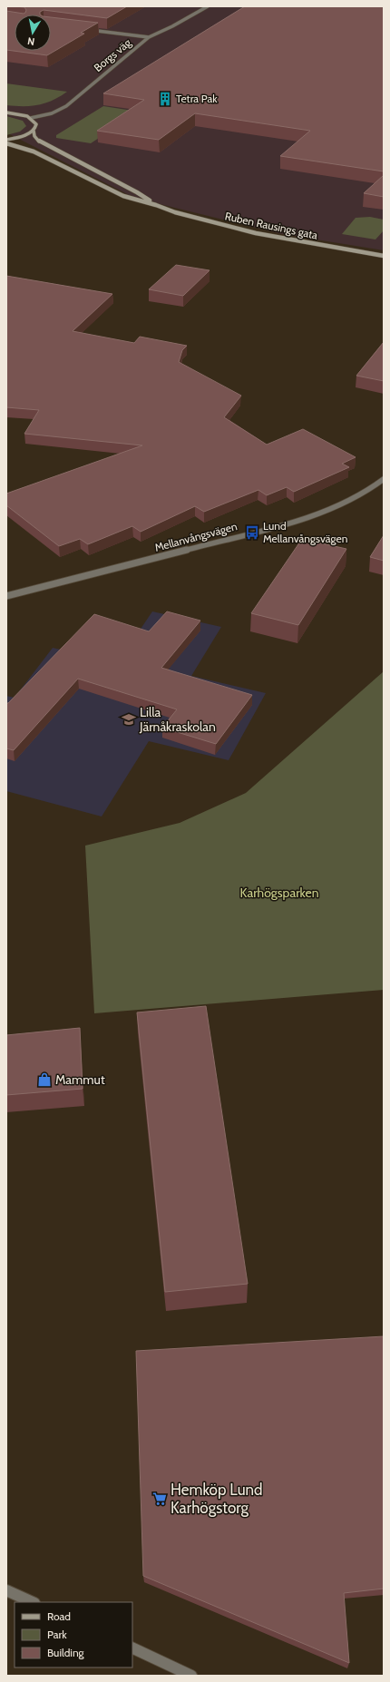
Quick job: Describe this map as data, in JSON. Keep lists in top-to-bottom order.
{
  "streets": {
    "main road": ["Ruben Rausings gata"],
    "street": ["Borgs väg", "Mellanvångsvägen"]
  },
  "crossings": [
    ["Borgs väg", "Ruben Rausings gata"]
  ],
  "parks": ["Karhögsparken"],
  "places": {
    "building": ["Tetra Pak"],
    "bus stop": ["Lund Mellanvångsvägen"],
    "school or university": ["Lilla Järnåkraskolan"],
    "shop": ["Mammut"],
    "supermarket": ["Hemköp Lund Karhögstorg"]
  },
  "legend": ["Road", "Park", "Building"],
  "north": "bottom"
}
